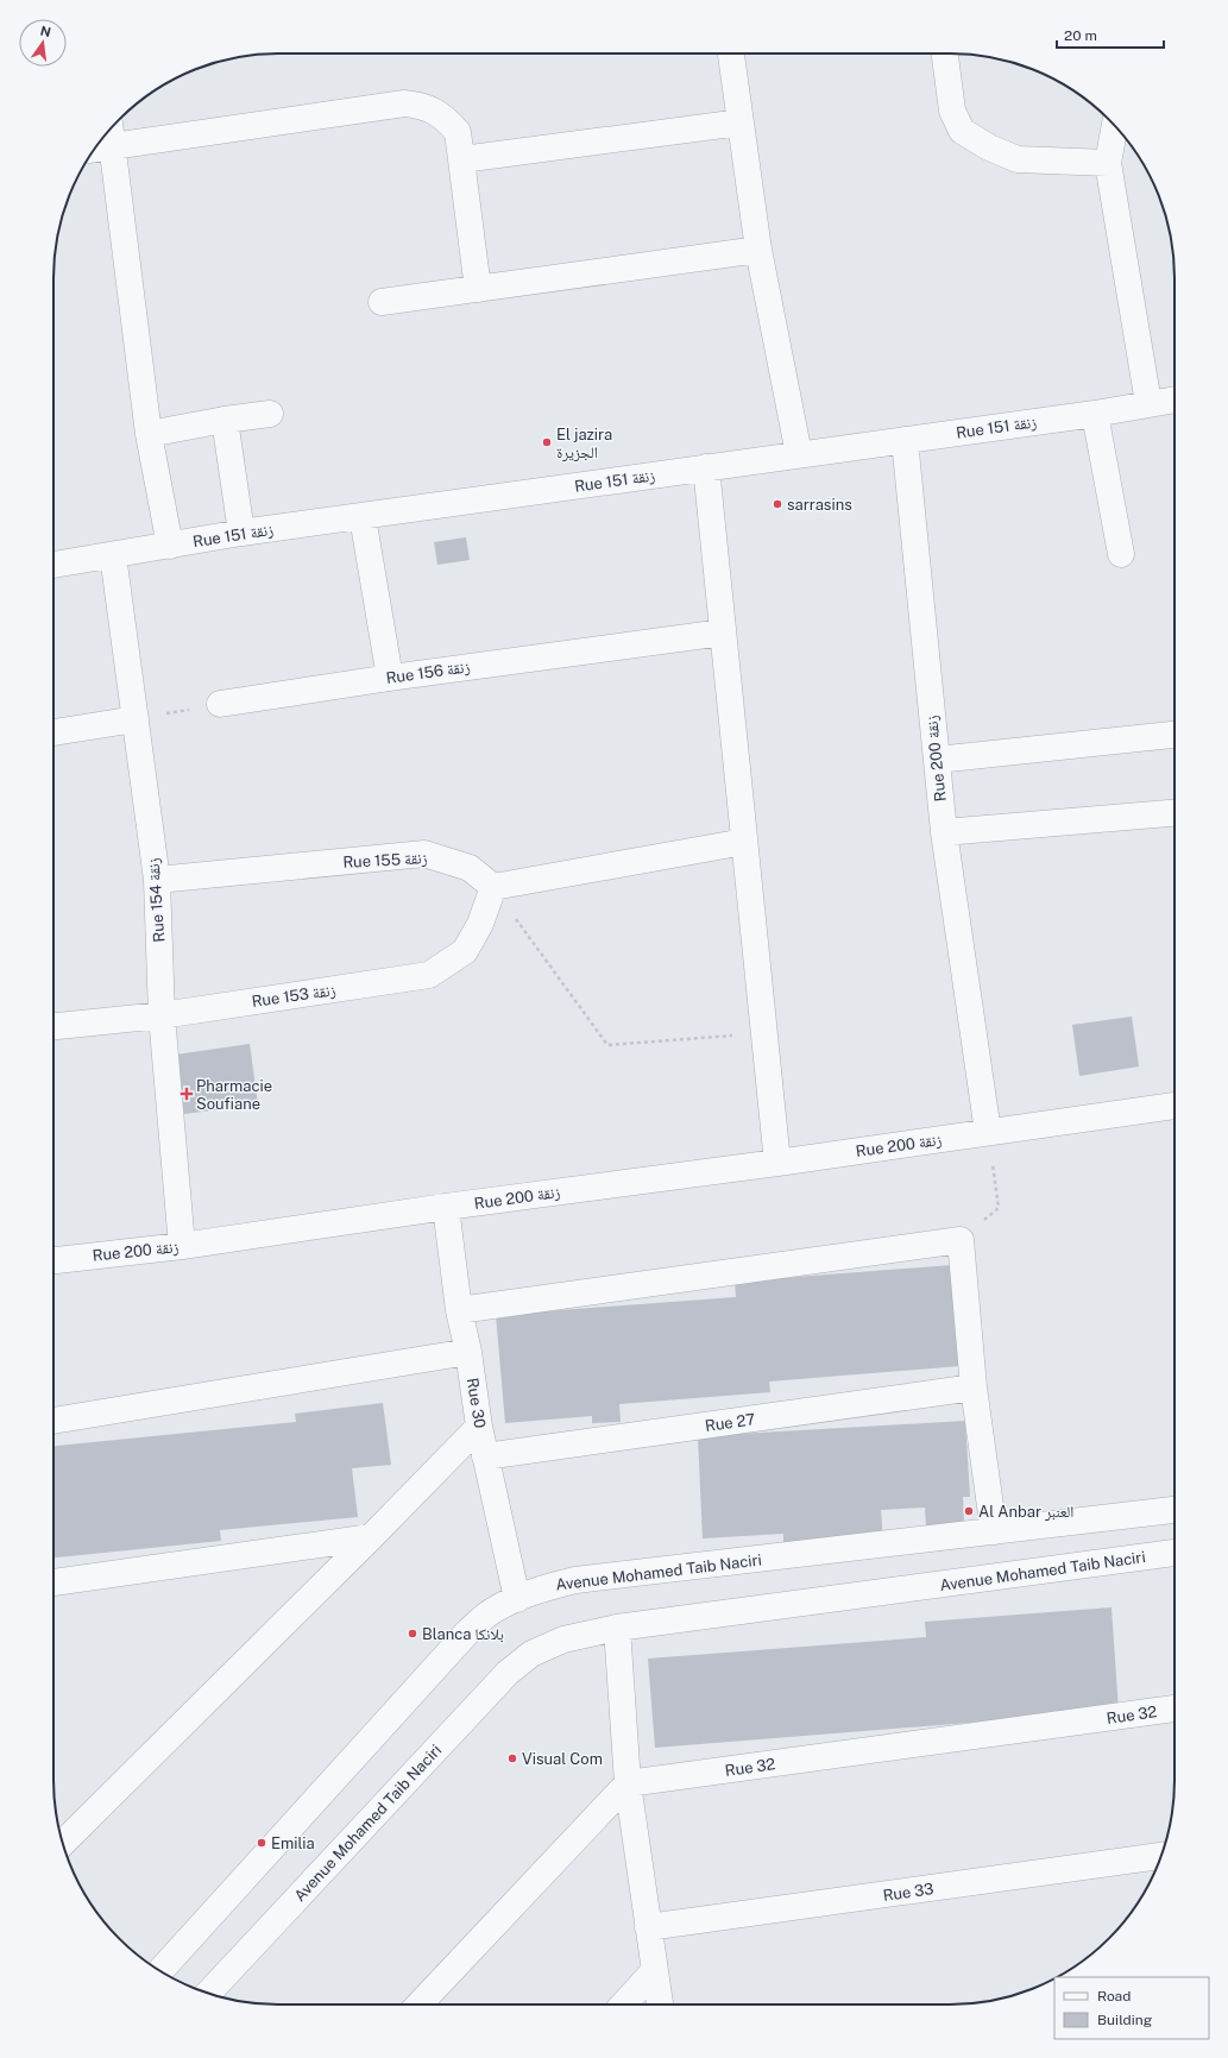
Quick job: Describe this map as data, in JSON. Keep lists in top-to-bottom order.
{
  "streets": {
    "street": [
      "Rue 151 زنقة",
      "Rue 156 زنقة",
      "Rue 200 زنقة",
      "Rue 155 زنقة",
      "Rue 154 زنقة",
      "Rue 153 زنقة",
      "Rue 30",
      "Rue 27",
      "Avenue Mohamed Taib Naciri",
      "Rue 32",
      "Rue 33"
    ]
  },
  "crossings": [
    ["Rue 151 زنقة", "Rue 200 زنقة"],
    ["Rue 151 زنقة", "Rue 154 زنقة"],
    ["Rue 200 زنقة", "Rue 154 زنقة"],
    ["Rue 200 زنقة", "Rue 30"],
    ["Rue 155 زنقة", "Rue 154 زنقة"],
    ["Rue 155 زنقة", "Rue 153 زنقة"],
    ["Rue 154 زنقة", "Rue 153 زنقة"],
    ["Rue 30", "Rue 27"],
    ["Rue 30", "Avenue Mohamed Taib Naciri"]
  ],
  "places": {
    "other": [
      "El jazira الجزيرة",
      "sarrasins",
      "Al Anbar العنبر",
      "Blanca بلانكا",
      "Visual Com",
      "Emilia"
    ],
    "health": ["Pharmacie Soufiane"]
  },
  "legend": ["Road", "Building"],
  "scale_bar": "20 m",
  "north": "top"
}
